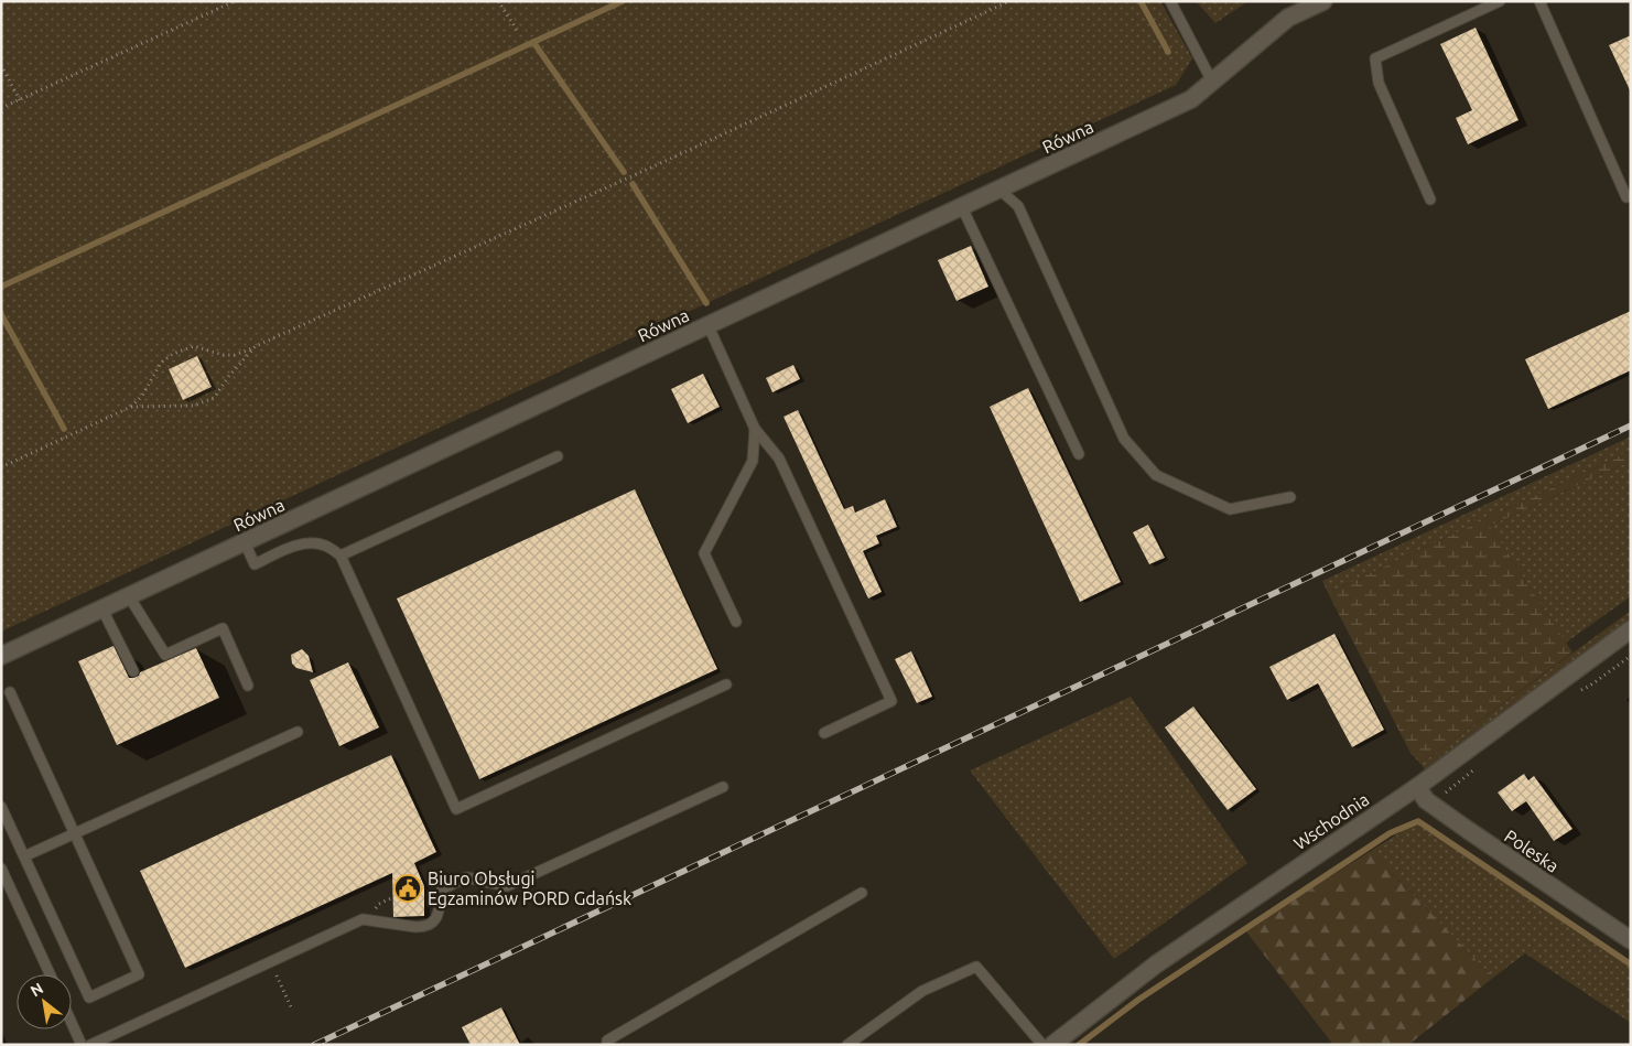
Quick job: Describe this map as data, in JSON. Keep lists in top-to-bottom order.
{
  "streets": {
    "street": ["Równa", "Wschodnia", "Poleska"]
  },
  "crossings": [
    ["Wschodnia", "Poleska"]
  ],
  "places": {
    "public building": ["Biuro Obsługi Egzaminów PORD Gdańsk"]
  },
  "north": "top left"
}
